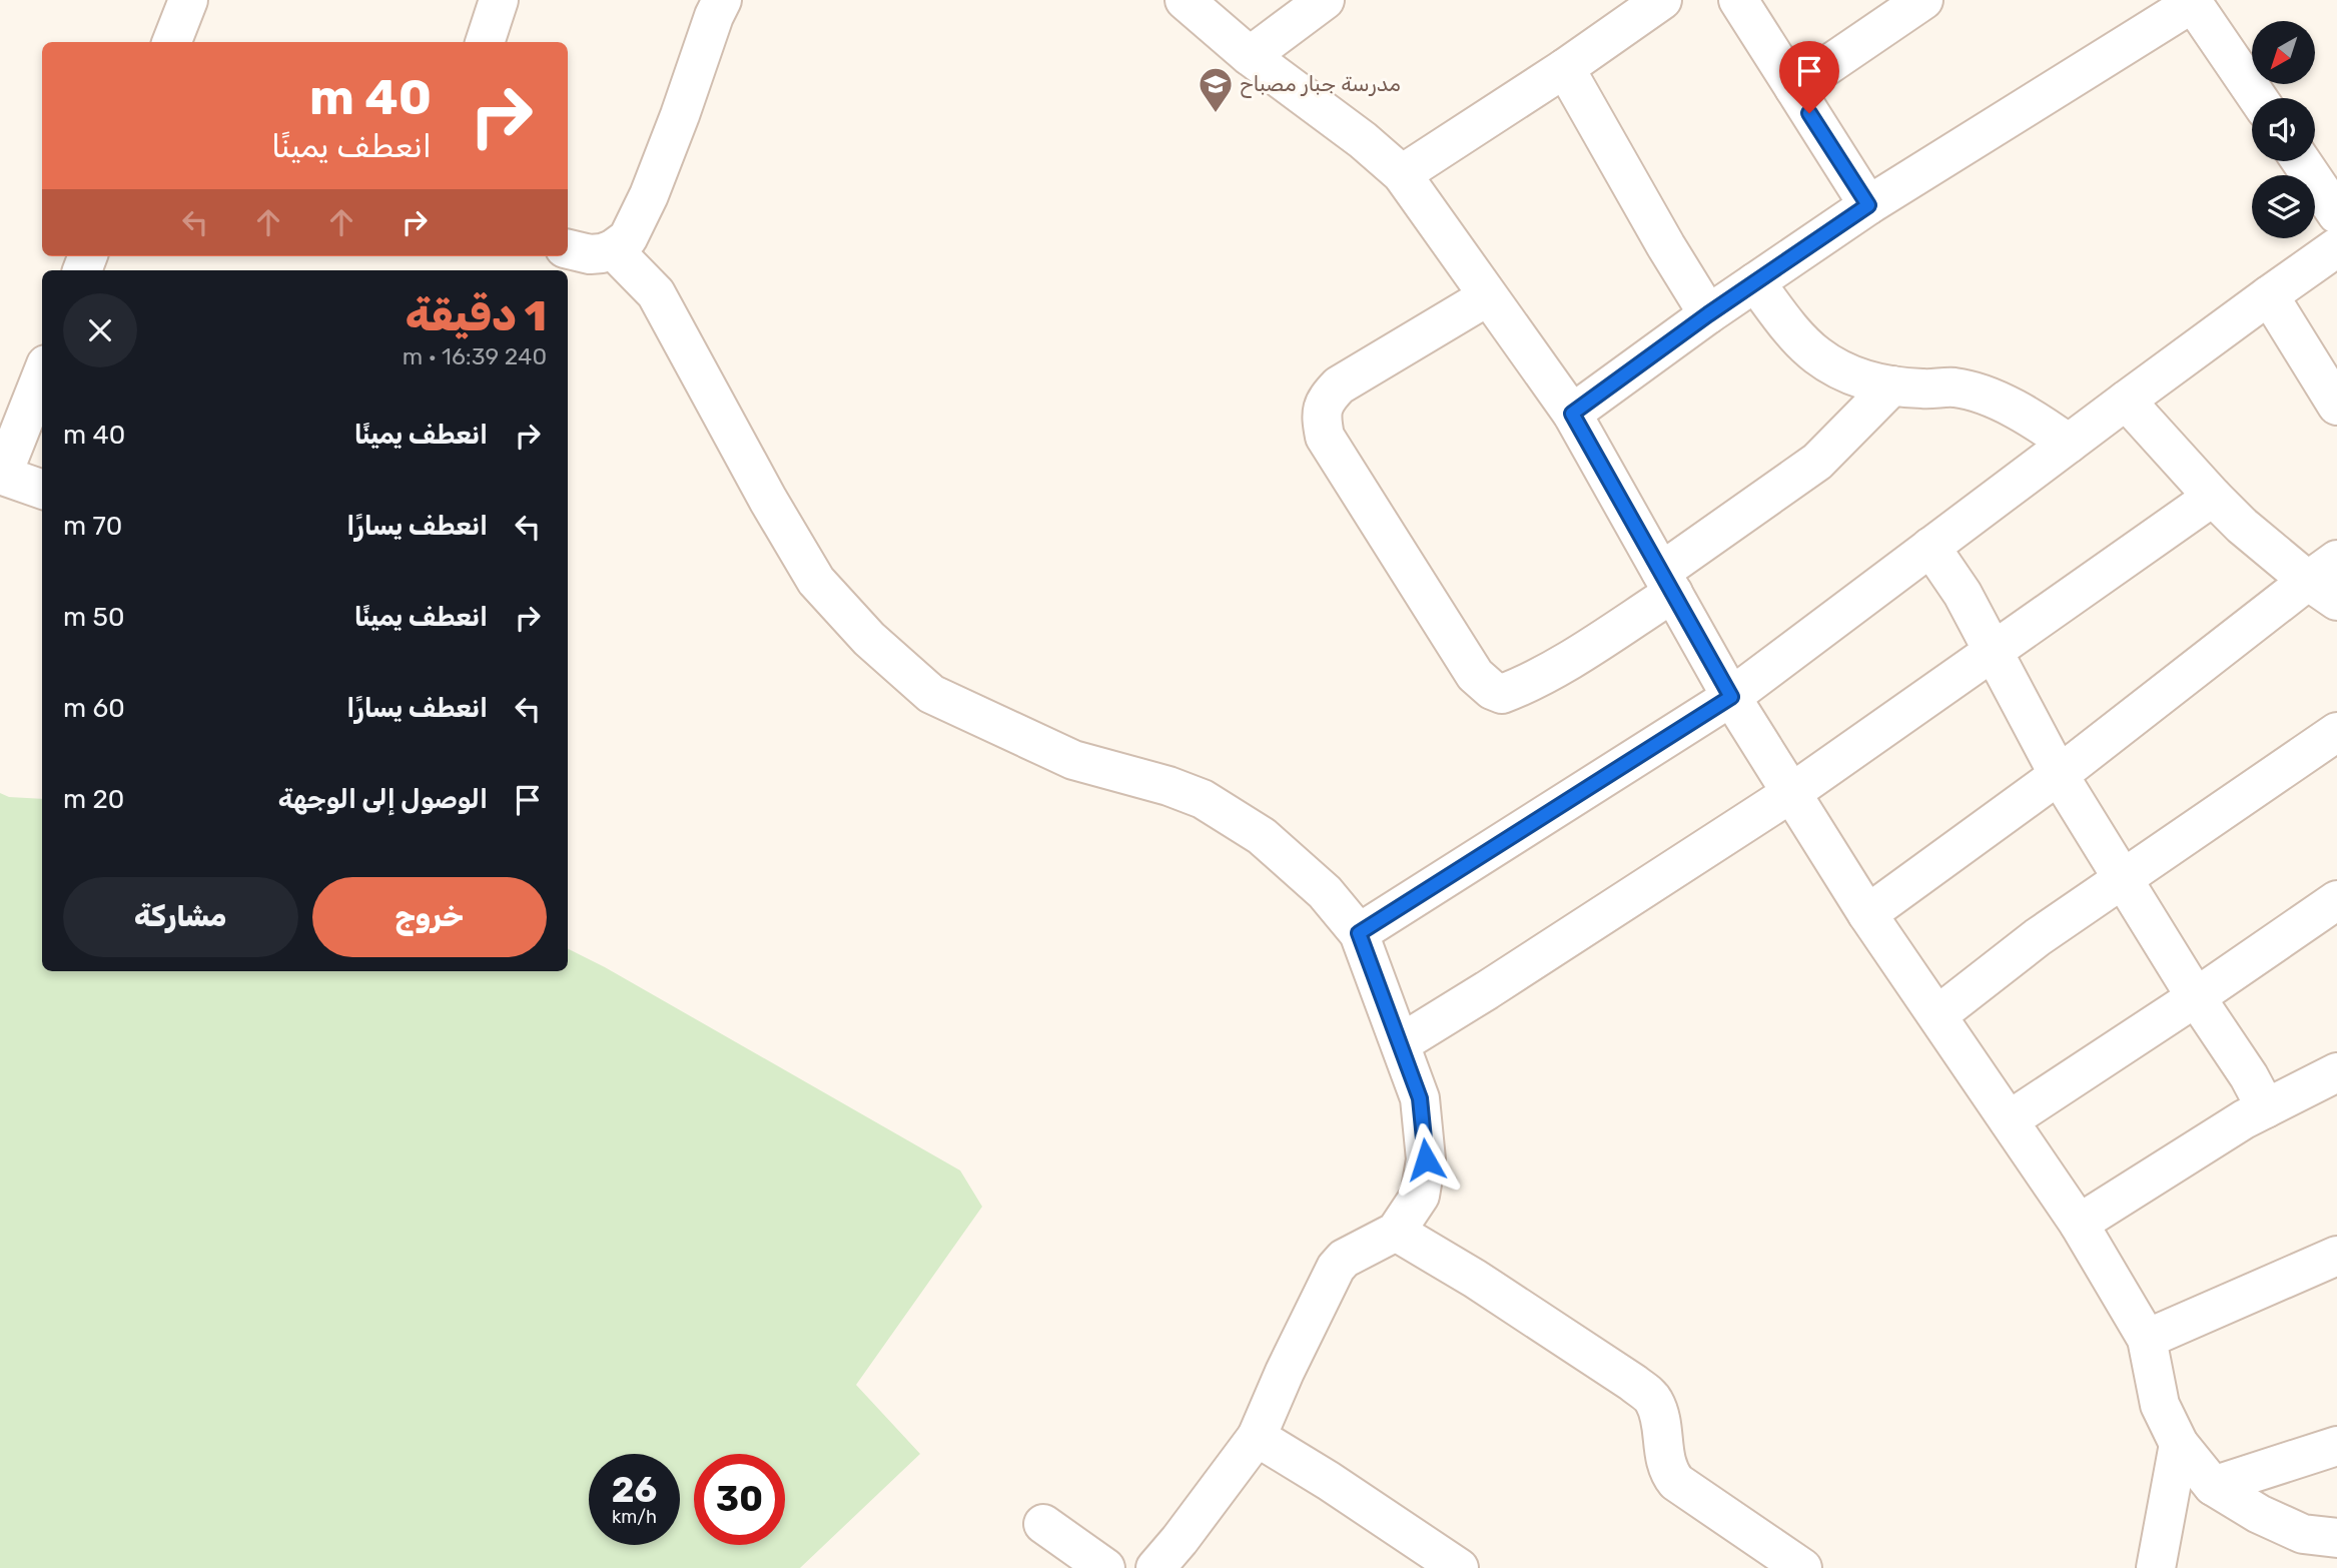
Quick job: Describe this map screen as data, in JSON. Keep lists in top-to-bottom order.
{
  "places": {
    "school or university": ["مدرسة جبار مصباح"]
  },
  "north": "bottom left",
  "page": {
    "turn": ["40 m", "انعطف يمينًا"],
    "heading": ["1 دقيقة", "240 m · 16:39"],
    "list": [
      {
        "name": "انعطف يمينًا",
        "value": "40 m"
      },
      {
        "name": "انعطف يسارًا",
        "value": "70 m"
      },
      {
        "name": "انعطف يمينًا",
        "value": "50 m"
      },
      {
        "name": "انعطف يسارًا",
        "value": "60 m"
      },
      {
        "name": "الوصول إلى الوجهة",
        "value": "20 m"
      }
    ],
    "buttons": ["خروج", "مشاركة"],
    "speed": "26 km/h",
    "limit": "30"
  }
}
